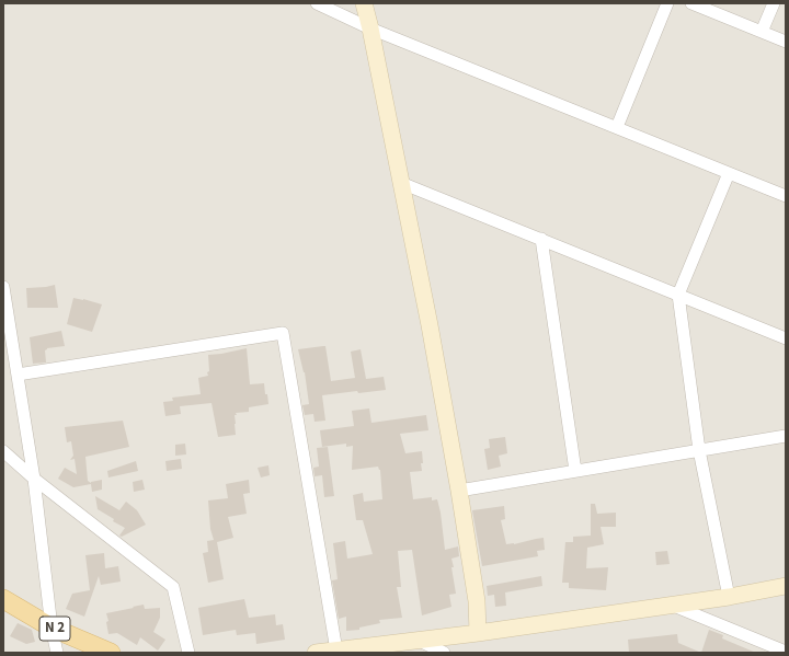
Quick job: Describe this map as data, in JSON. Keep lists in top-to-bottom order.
{
  "streets": {
    "main road": ["N 2"]
  }
}
